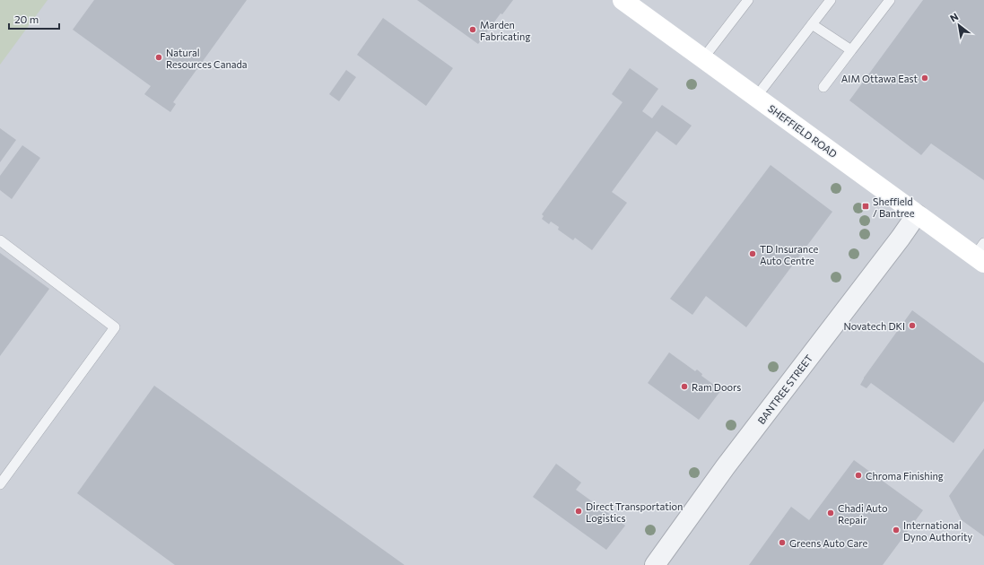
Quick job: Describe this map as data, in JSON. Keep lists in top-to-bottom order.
{
  "streets": {
    "street": ["SHEFFIELD ROAD", "BANTREE STREET"]
  },
  "crossings": [
    ["SHEFFIELD ROAD", "BANTREE STREET"]
  ],
  "places": {
    "other": [
      "Marden Fabricating",
      "Natural Resources Canada",
      "AIM Ottawa East",
      "TD Insurance Auto Centre",
      "Novatech DKI",
      "Ram Doors",
      "Chroma Finishing",
      "Direct Transportation Logistics",
      "Chadi Auto Repair",
      "International Dyno Authority",
      "Greens Auto Care"
    ],
    "transit": ["Sheffield / Bantree"]
  },
  "scale_bar": "20 m",
  "north": "top left"
}
